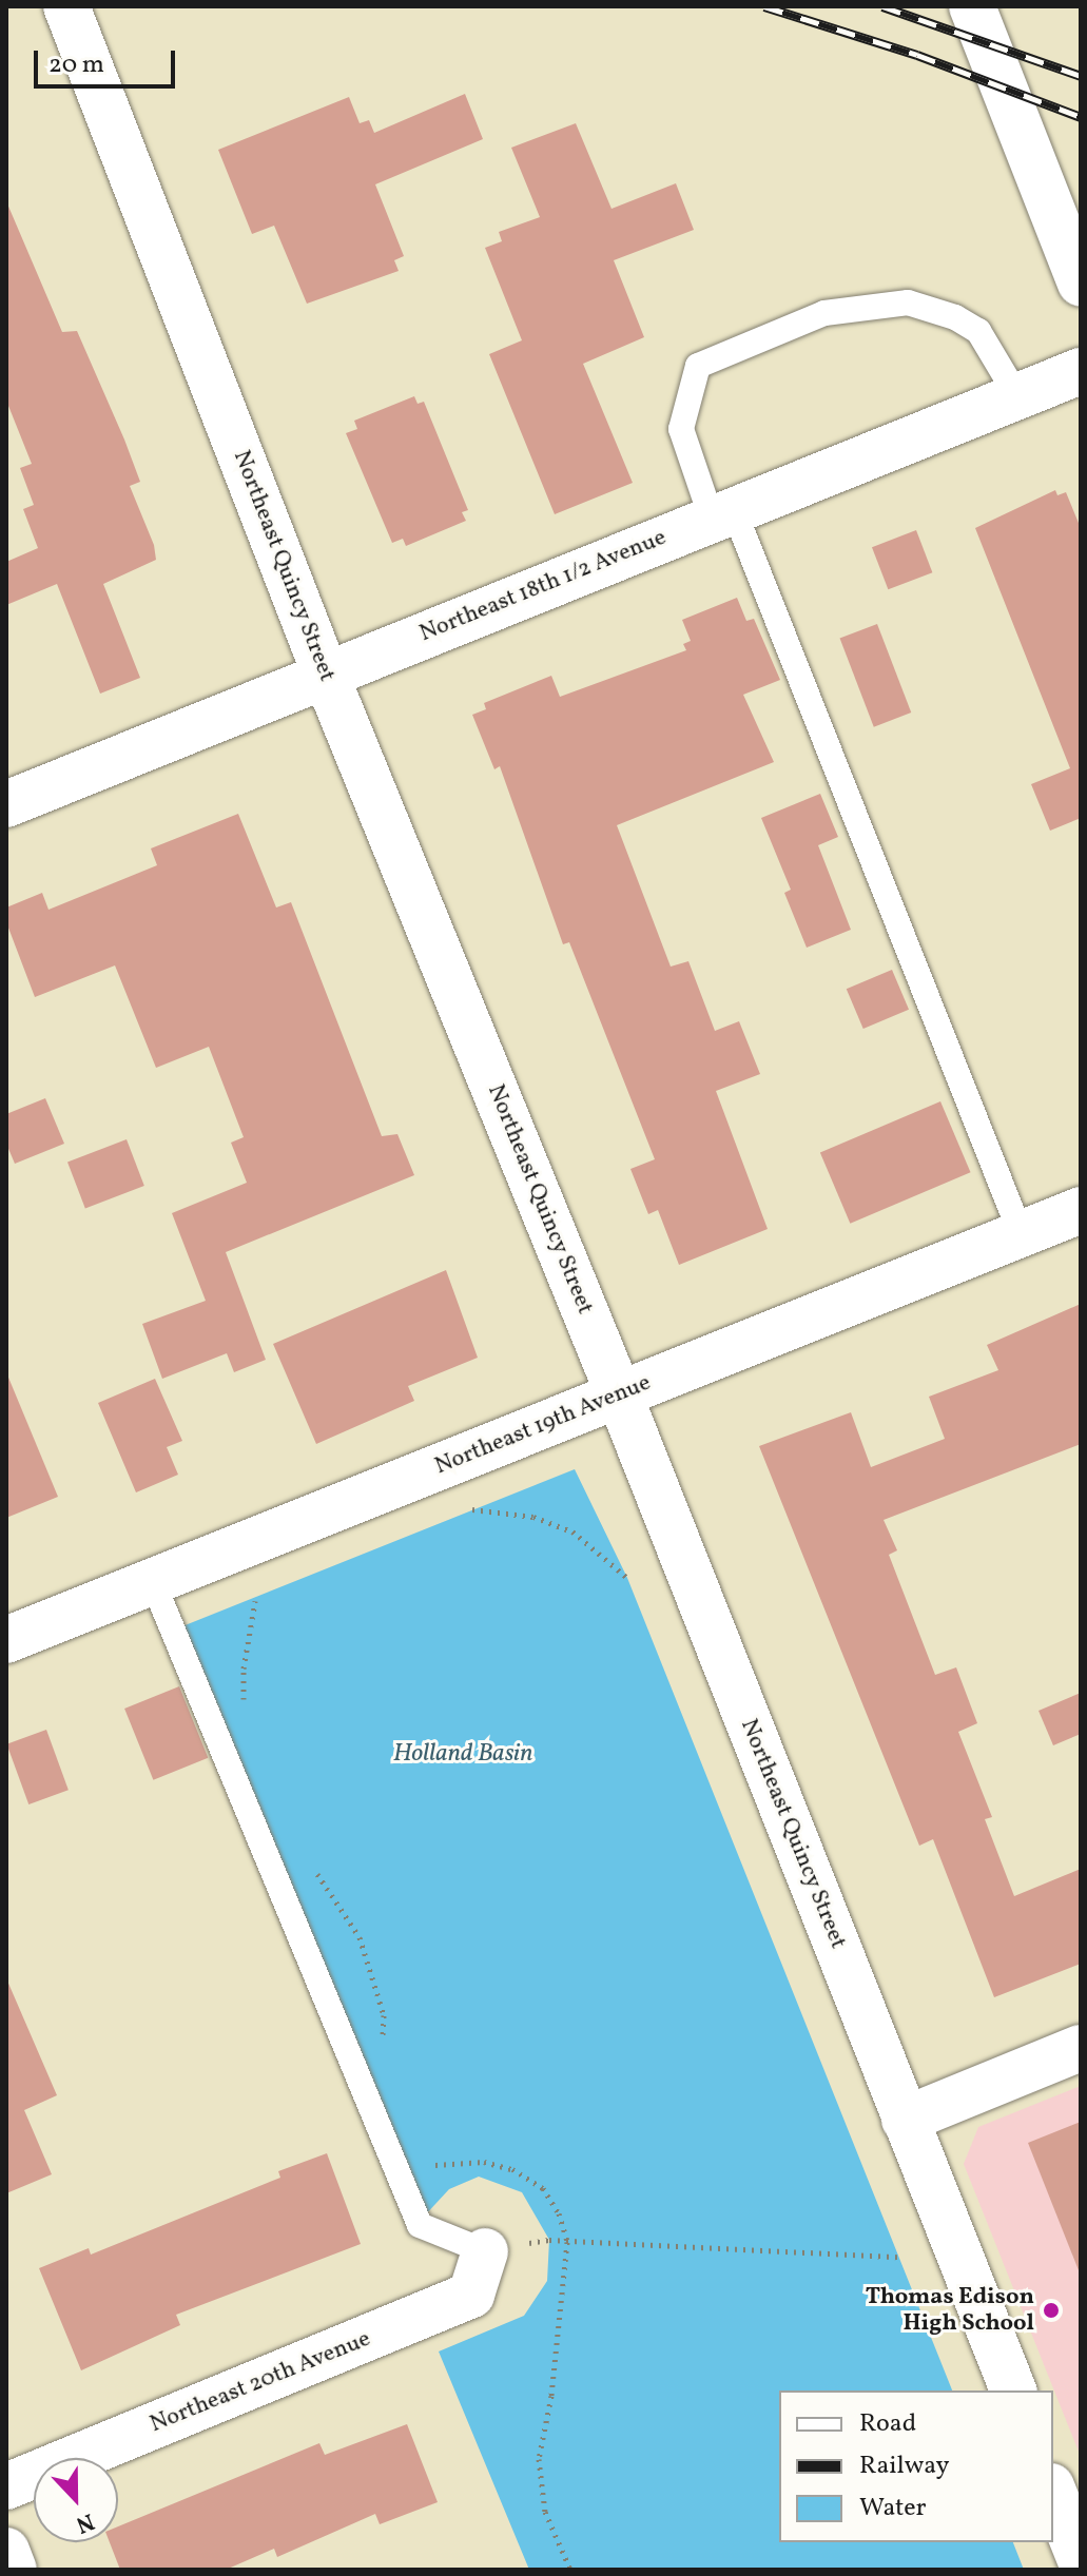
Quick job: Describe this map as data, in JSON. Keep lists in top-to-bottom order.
{
  "streets": {
    "street": [
      "Northeast Quincy Street",
      "Northeast 18th 1/2 Avenue",
      "Northeast 19th Avenue",
      "Northeast 20th Avenue"
    ]
  },
  "crossings": [
    ["Northeast Quincy Street", "Northeast 18th 1/2 Avenue"],
    ["Northeast Quincy Street", "Northeast 19th Avenue"]
  ],
  "water": ["Holland Basin"],
  "places": ["Thomas Edison High School"],
  "legend": ["Road", "Railway", "Water"],
  "scale_bar": "20 m",
  "north": "bottom"
}
